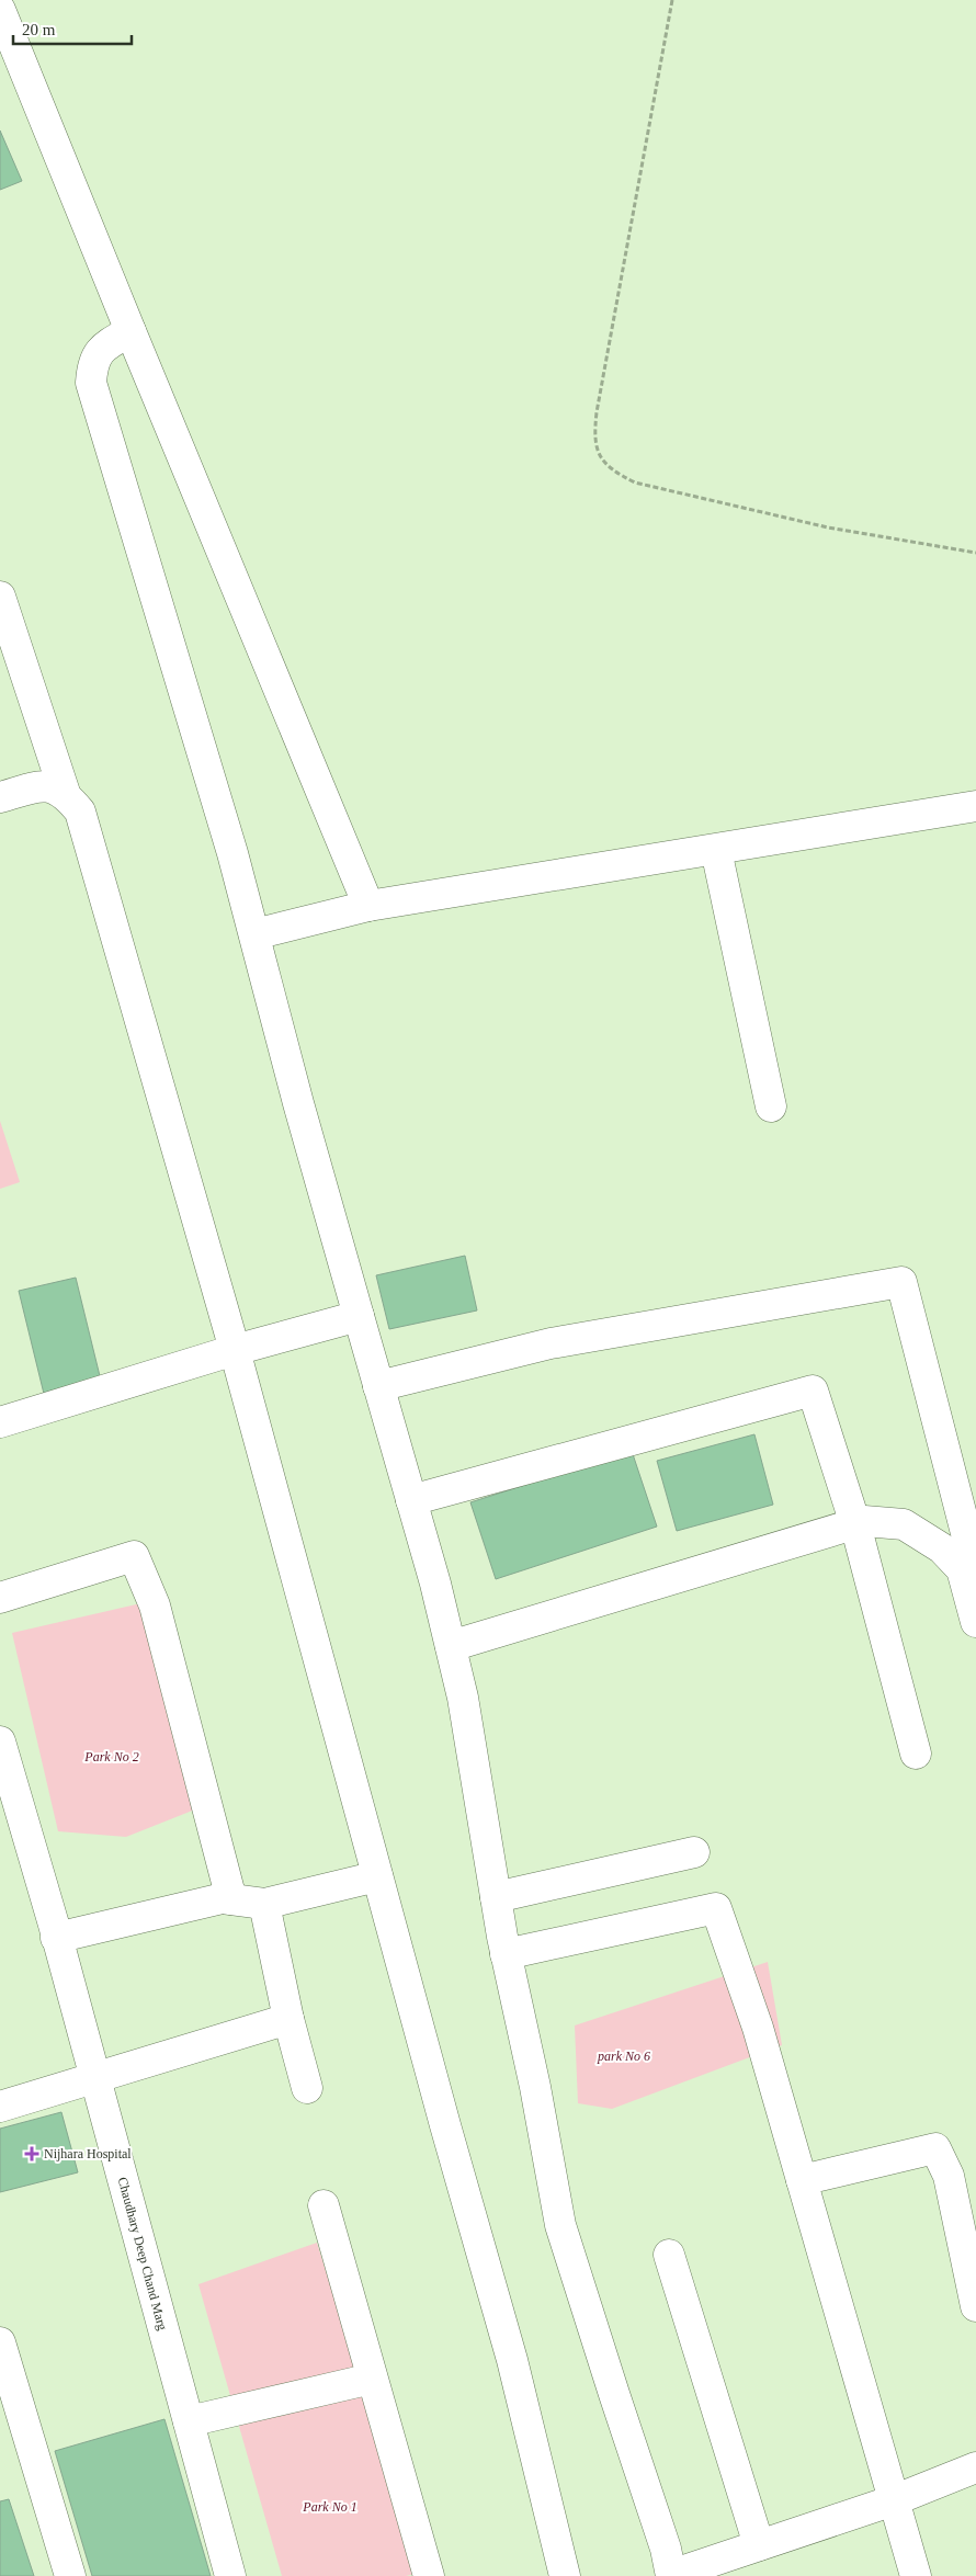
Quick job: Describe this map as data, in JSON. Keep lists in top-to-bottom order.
{
  "streets": {
    "street": ["Chaudhary Deep Chand Marg"]
  },
  "parks": ["Park No 2", "park No 6", "Park No 1"],
  "places": {
    "health": ["Nijhara Hospital"]
  },
  "scale_bar": "20 m"
}
